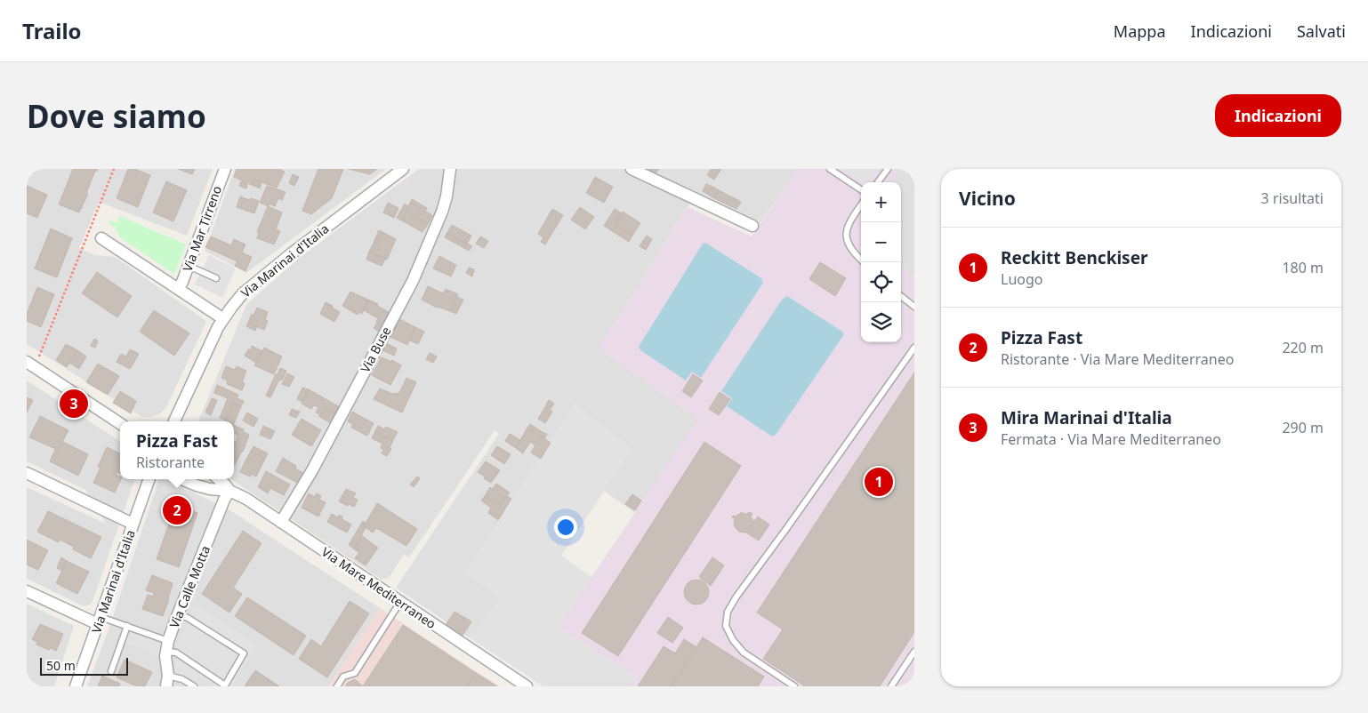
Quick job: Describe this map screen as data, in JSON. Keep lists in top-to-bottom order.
{
  "streets": {
    "street": [
      "Via Mar Tirreno",
      "Via Marinai d'Italia",
      "Via Buse",
      "Via Calle Motta",
      "Via Mare Mediterraneo"
    ]
  },
  "crossings": [
    ["Via Mar Tirreno", "Via Marinai d'Italia"],
    ["Via Buse", "Via Mare Mediterraneo"],
    ["Via Calle Motta", "Via Mare Mediterraneo"]
  ],
  "scale_bar": "50 m",
  "page": {
    "header": "Trailo",
    "nav": ["Mappa", "Indicazioni", "Salvati"],
    "buttons": "Indicazioni",
    "title": "Dove siamo",
    "heading": ["Vicino", "3 risultati"],
    "map_buttons": ["+", "−"],
    "list": [
      {
        "mark": "1",
        "name": "Reckitt Benckiser",
        "note": "Luogo",
        "value": "180 m"
      },
      {
        "mark": "2",
        "name": "Pizza Fast",
        "note": "Ristorante · Via Mare Mediterraneo",
        "value": "220 m"
      },
      {
        "mark": "3",
        "name": "Mira Marinai d'Italia",
        "note": "Fermata · Via Mare Mediterraneo",
        "value": "290 m"
      }
    ],
    "pins": ["3", "1", "2"],
    "popup": ["Pizza Fast", "Ristorante"],
    "scale": "50 m"
  }
}
